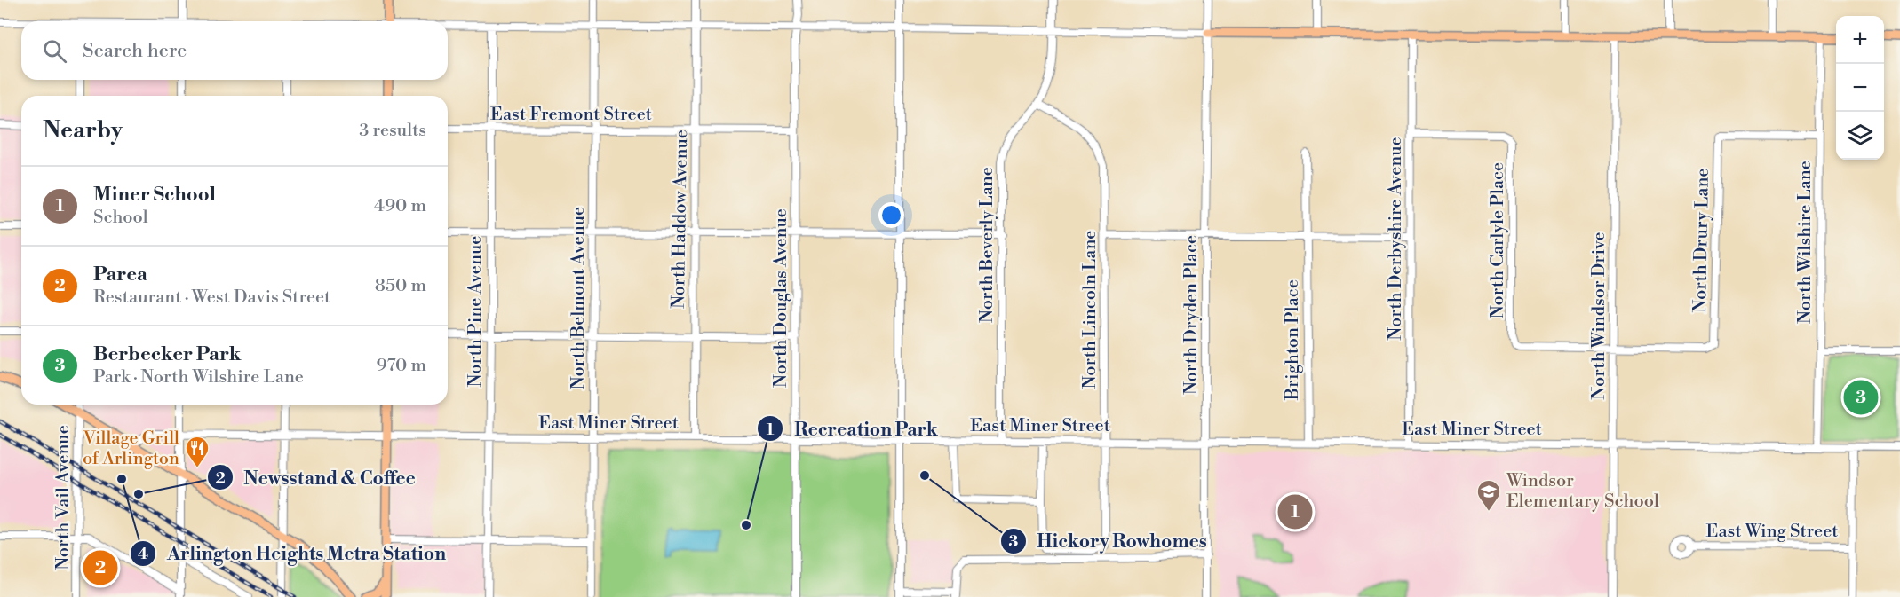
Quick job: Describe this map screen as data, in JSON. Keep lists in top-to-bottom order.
{
  "streets": {
    "street": [
      "East Fremont Street",
      "North Haddow Avenue",
      "North Derbyshire Avenue",
      "North Carlyle Place",
      "North Drury Lane",
      "North Wilshire Lane",
      "North Beverly Lane",
      "North Belmont Avenue",
      "North Douglas Avenue",
      "North Lincoln Lane",
      "North Pine Avenue",
      "North Dryden Place",
      "North Windsor Drive",
      "Brighton Place",
      "East Miner Street",
      "North Vail Avenue",
      "East Wing Street"
    ]
  },
  "crossings": [
    ["East Fremont Street", "North Haddow Avenue"],
    ["East Fremont Street", "North Belmont Avenue"],
    ["East Fremont Street", "North Douglas Avenue"],
    ["East Fremont Street", "North Pine Avenue"],
    ["North Haddow Avenue", "East Miner Street"],
    ["North Derbyshire Avenue", "North Carlyle Place"],
    ["North Derbyshire Avenue", "East Miner Street"],
    ["North Carlyle Place", "North Drury Lane"],
    ["North Carlyle Place", "North Windsor Drive"],
    ["North Drury Lane", "North Wilshire Lane"],
    ["North Drury Lane", "North Windsor Drive"],
    ["North Wilshire Lane", "East Miner Street"],
    ["North Beverly Lane", "North Lincoln Lane"],
    ["North Beverly Lane", "East Miner Street"],
    ["North Belmont Avenue", "East Miner Street"],
    ["North Douglas Avenue", "East Miner Street"],
    ["North Lincoln Lane", "East Miner Street"],
    ["North Pine Avenue", "East Miner Street"],
    ["North Dryden Place", "East Miner Street"],
    ["North Windsor Drive", "East Miner Street"],
    ["Brighton Place", "East Miner Street"]
  ],
  "places": {
    "restaurant": ["Village Grill of Arlington"],
    "other": [
      "Hickory Rowhomes",
      "Arlington Heights Metra Station",
      "Newsstand & Coffee",
      "Recreation Park"
    ],
    "school or university": ["Windsor Elementary School"]
  },
  "page": {
    "map_buttons": ["+", "−"],
    "search": "Search here",
    "heading": ["Nearby", "3 results"],
    "list": [
      {
        "mark": "1",
        "name": "Miner School",
        "note": "School",
        "value": "490 m"
      },
      {
        "mark": "2",
        "name": "Parea",
        "note": "Restaurant · West Davis Street",
        "value": "850 m"
      },
      {
        "mark": "3",
        "name": "Berbecker Park",
        "note": "Park · North Wilshire Lane",
        "value": "970 m"
      }
    ],
    "pins": ["3", "1", "2"]
  }
}
